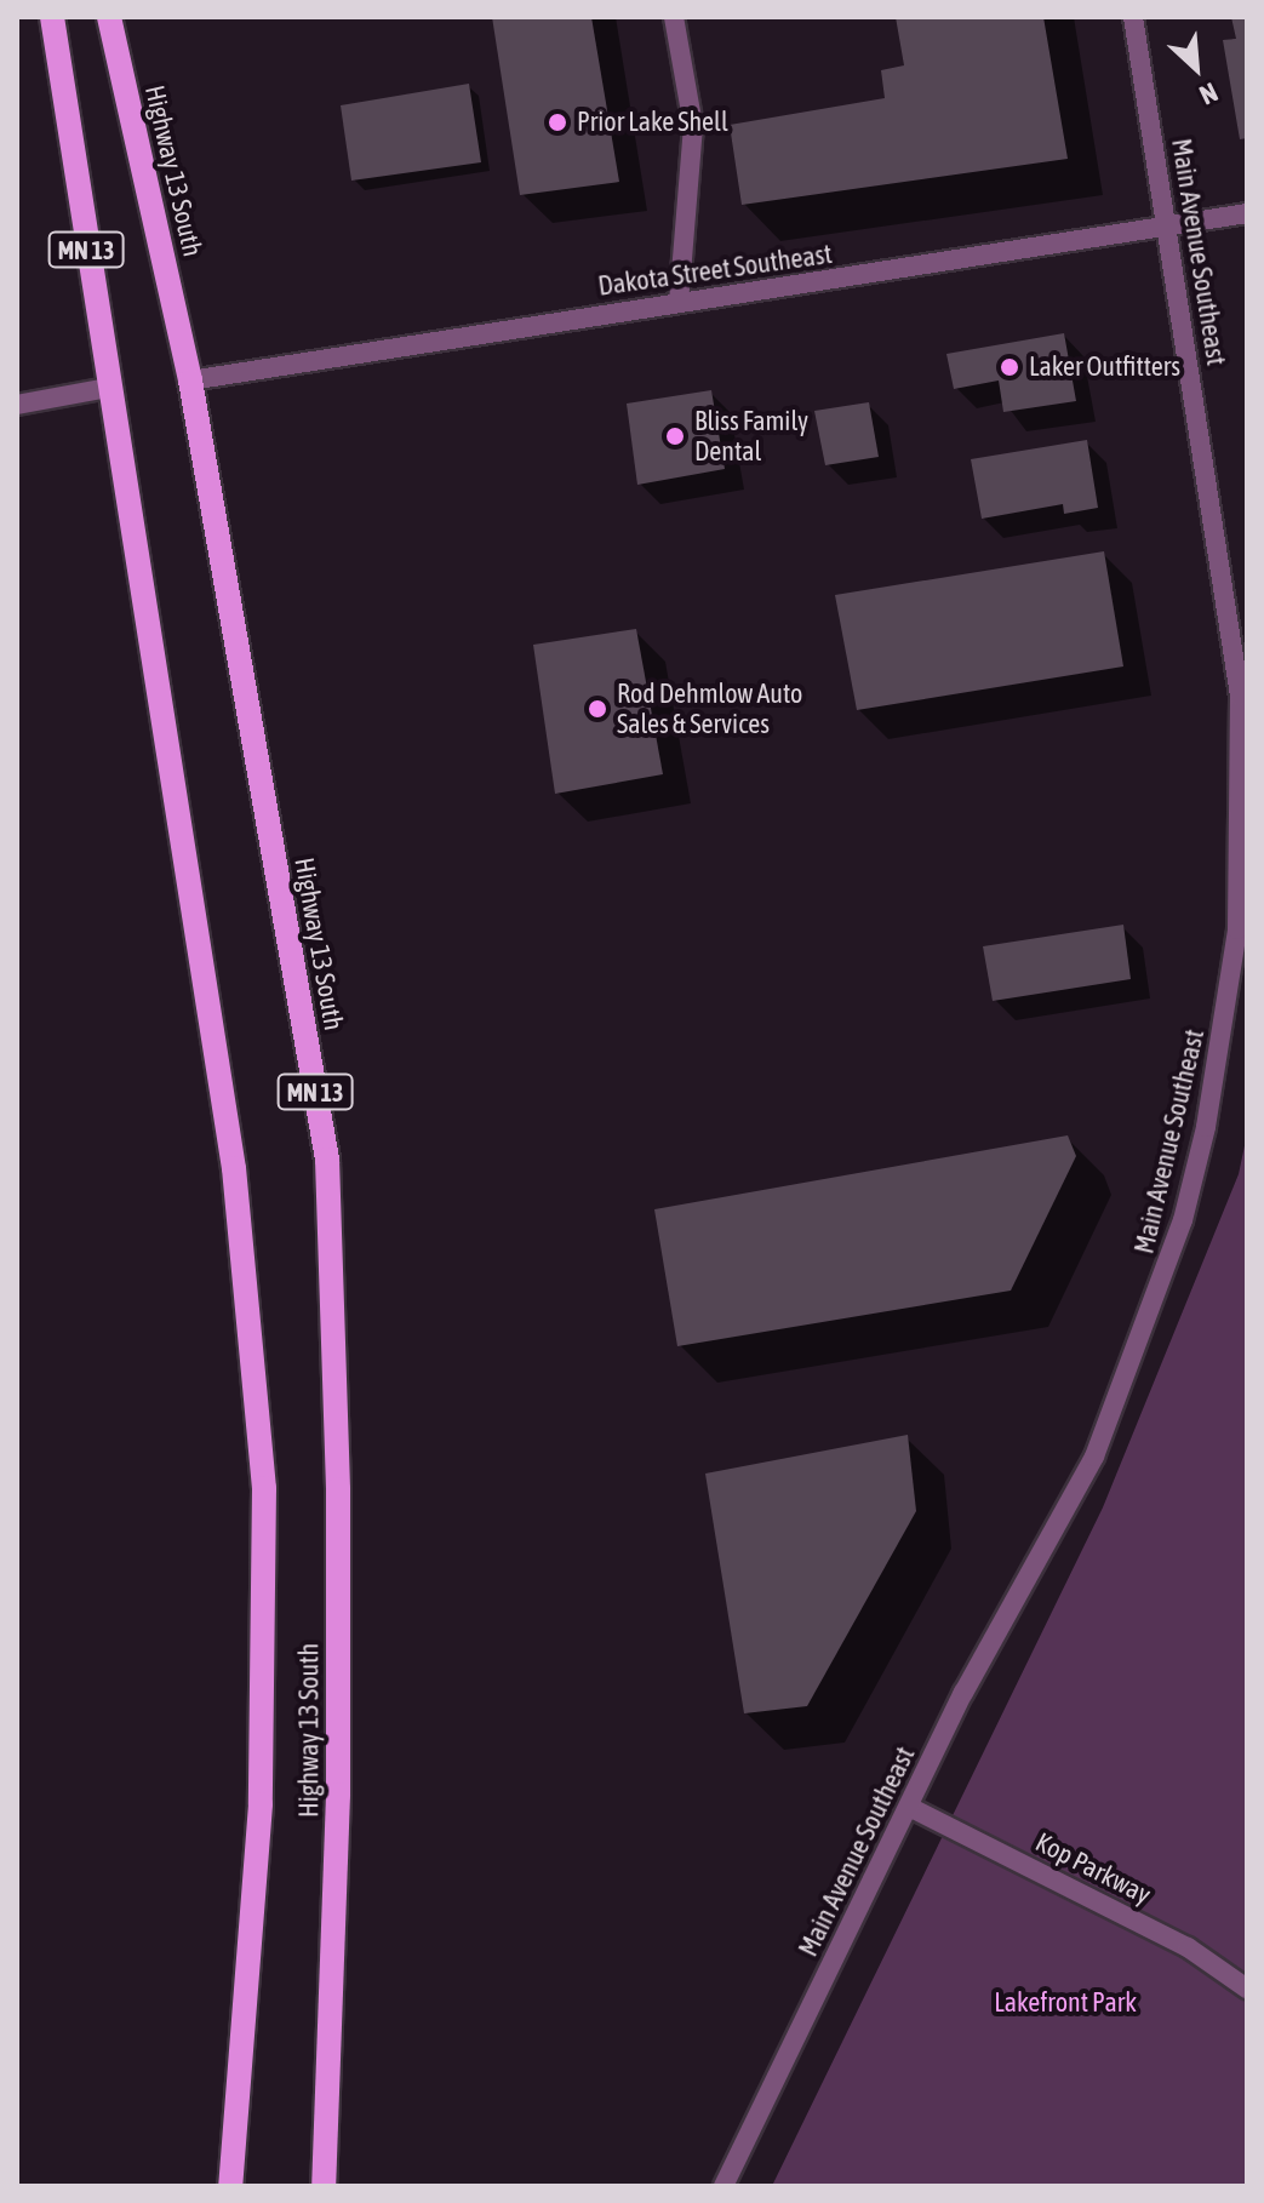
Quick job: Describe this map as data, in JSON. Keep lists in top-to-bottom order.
{
  "streets": {
    "main road": ["Highway 13 South", "MN 13"],
    "street": ["Main Avenue Southeast", "Dakota Street Southeast", "Kop Parkway"]
  },
  "crossings": [
    ["Highway 13 South", "Dakota Street Southeast"],
    ["Main Avenue Southeast", "Dakota Street Southeast"],
    ["Main Avenue Southeast", "Kop Parkway"]
  ],
  "parks": ["Lakefront Park"],
  "places": [
    "Prior Lake Shell",
    "Laker Outfitters",
    "Bliss Family Dental",
    "Rod Dehmlow Auto Sales & Services"
  ],
  "north": "bottom right"
}
